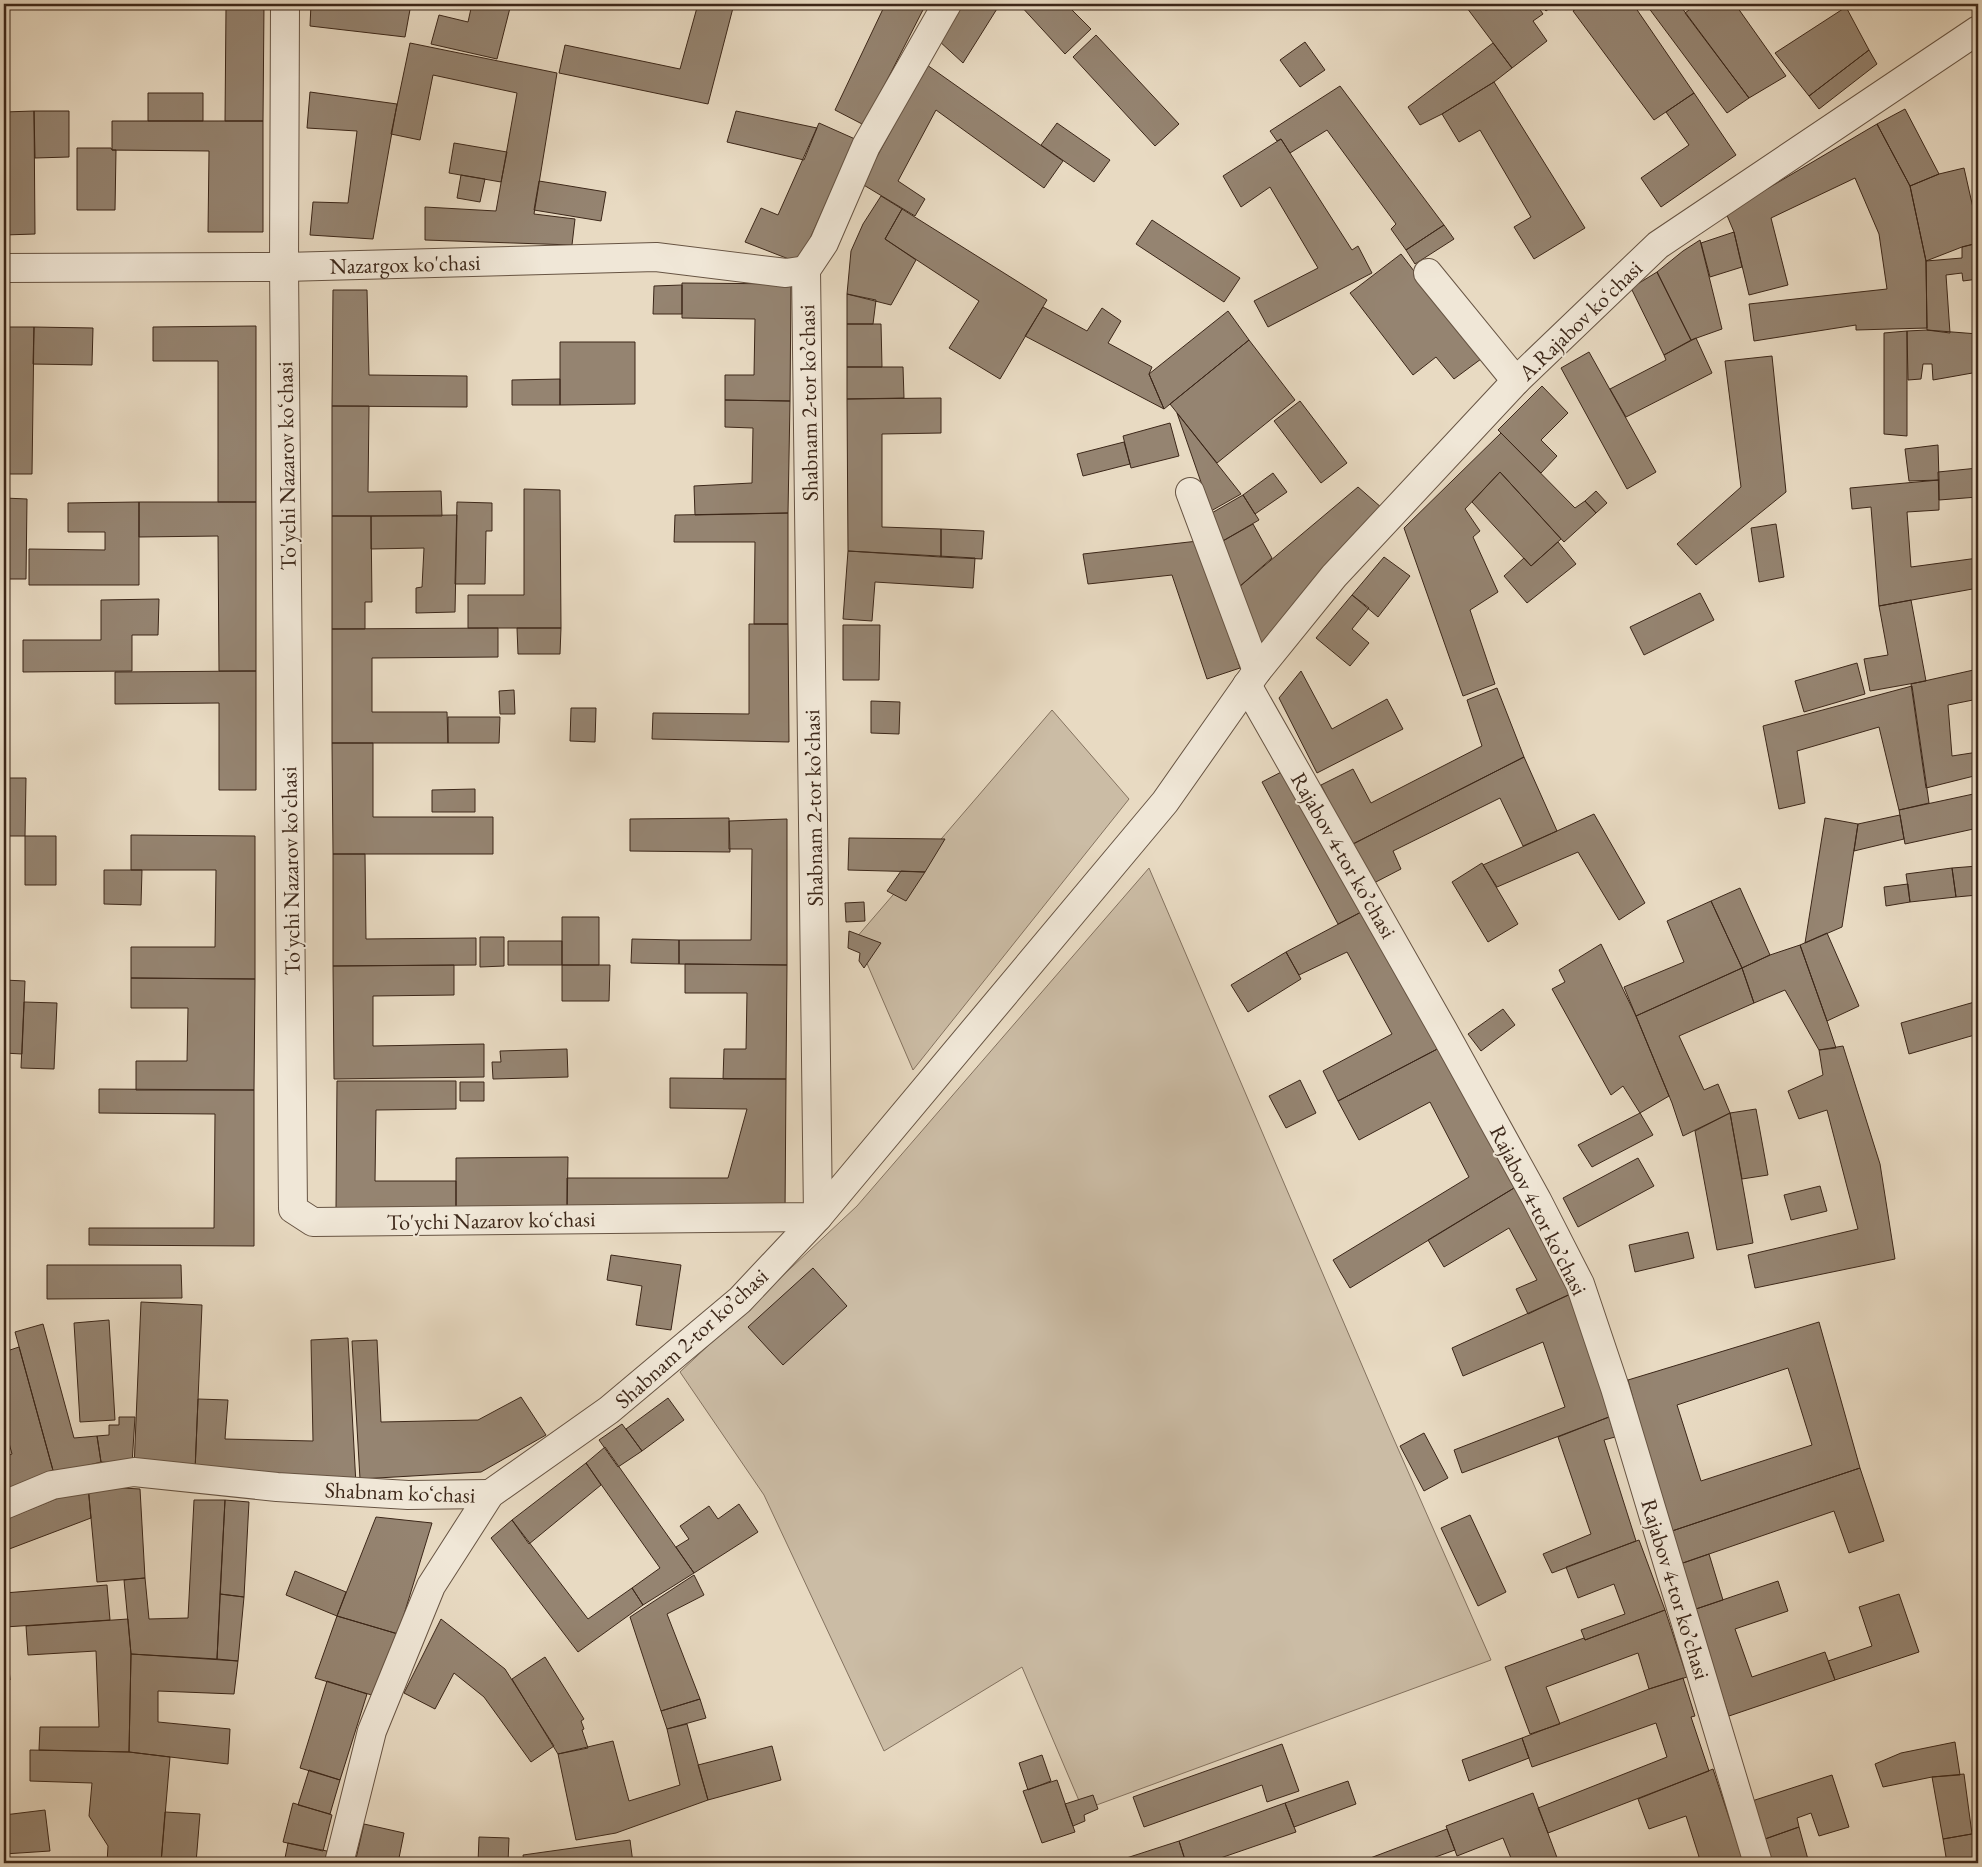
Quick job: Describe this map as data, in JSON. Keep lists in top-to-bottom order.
{
  "streets": {
    "street": [
      "Nazargox ko'chasi",
      "A.Rajabov koʻchasi",
      "Shabnam 2-tor koʼchasi",
      "To'ychi Nazarov koʻchasi",
      "Rajabov 4-tor koʼchasi",
      "Shabnam koʻchasi"
    ]
  },
  "crossings": [
    ["Nazargox ko'chasi", "Shabnam 2-tor koʼchasi"],
    ["Nazargox ko'chasi", "To'ychi Nazarov koʻchasi"],
    ["A.Rajabov koʻchasi", "Shabnam 2-tor koʼchasi"],
    ["A.Rajabov koʻchasi", "To'ychi Nazarov koʻchasi"],
    ["A.Rajabov koʻchasi", "Rajabov 4-tor koʼchasi"],
    ["Shabnam 2-tor koʼchasi", "To'ychi Nazarov koʻchasi"],
    ["Shabnam 2-tor koʼchasi", "Shabnam koʻchasi"]
  ]
}
